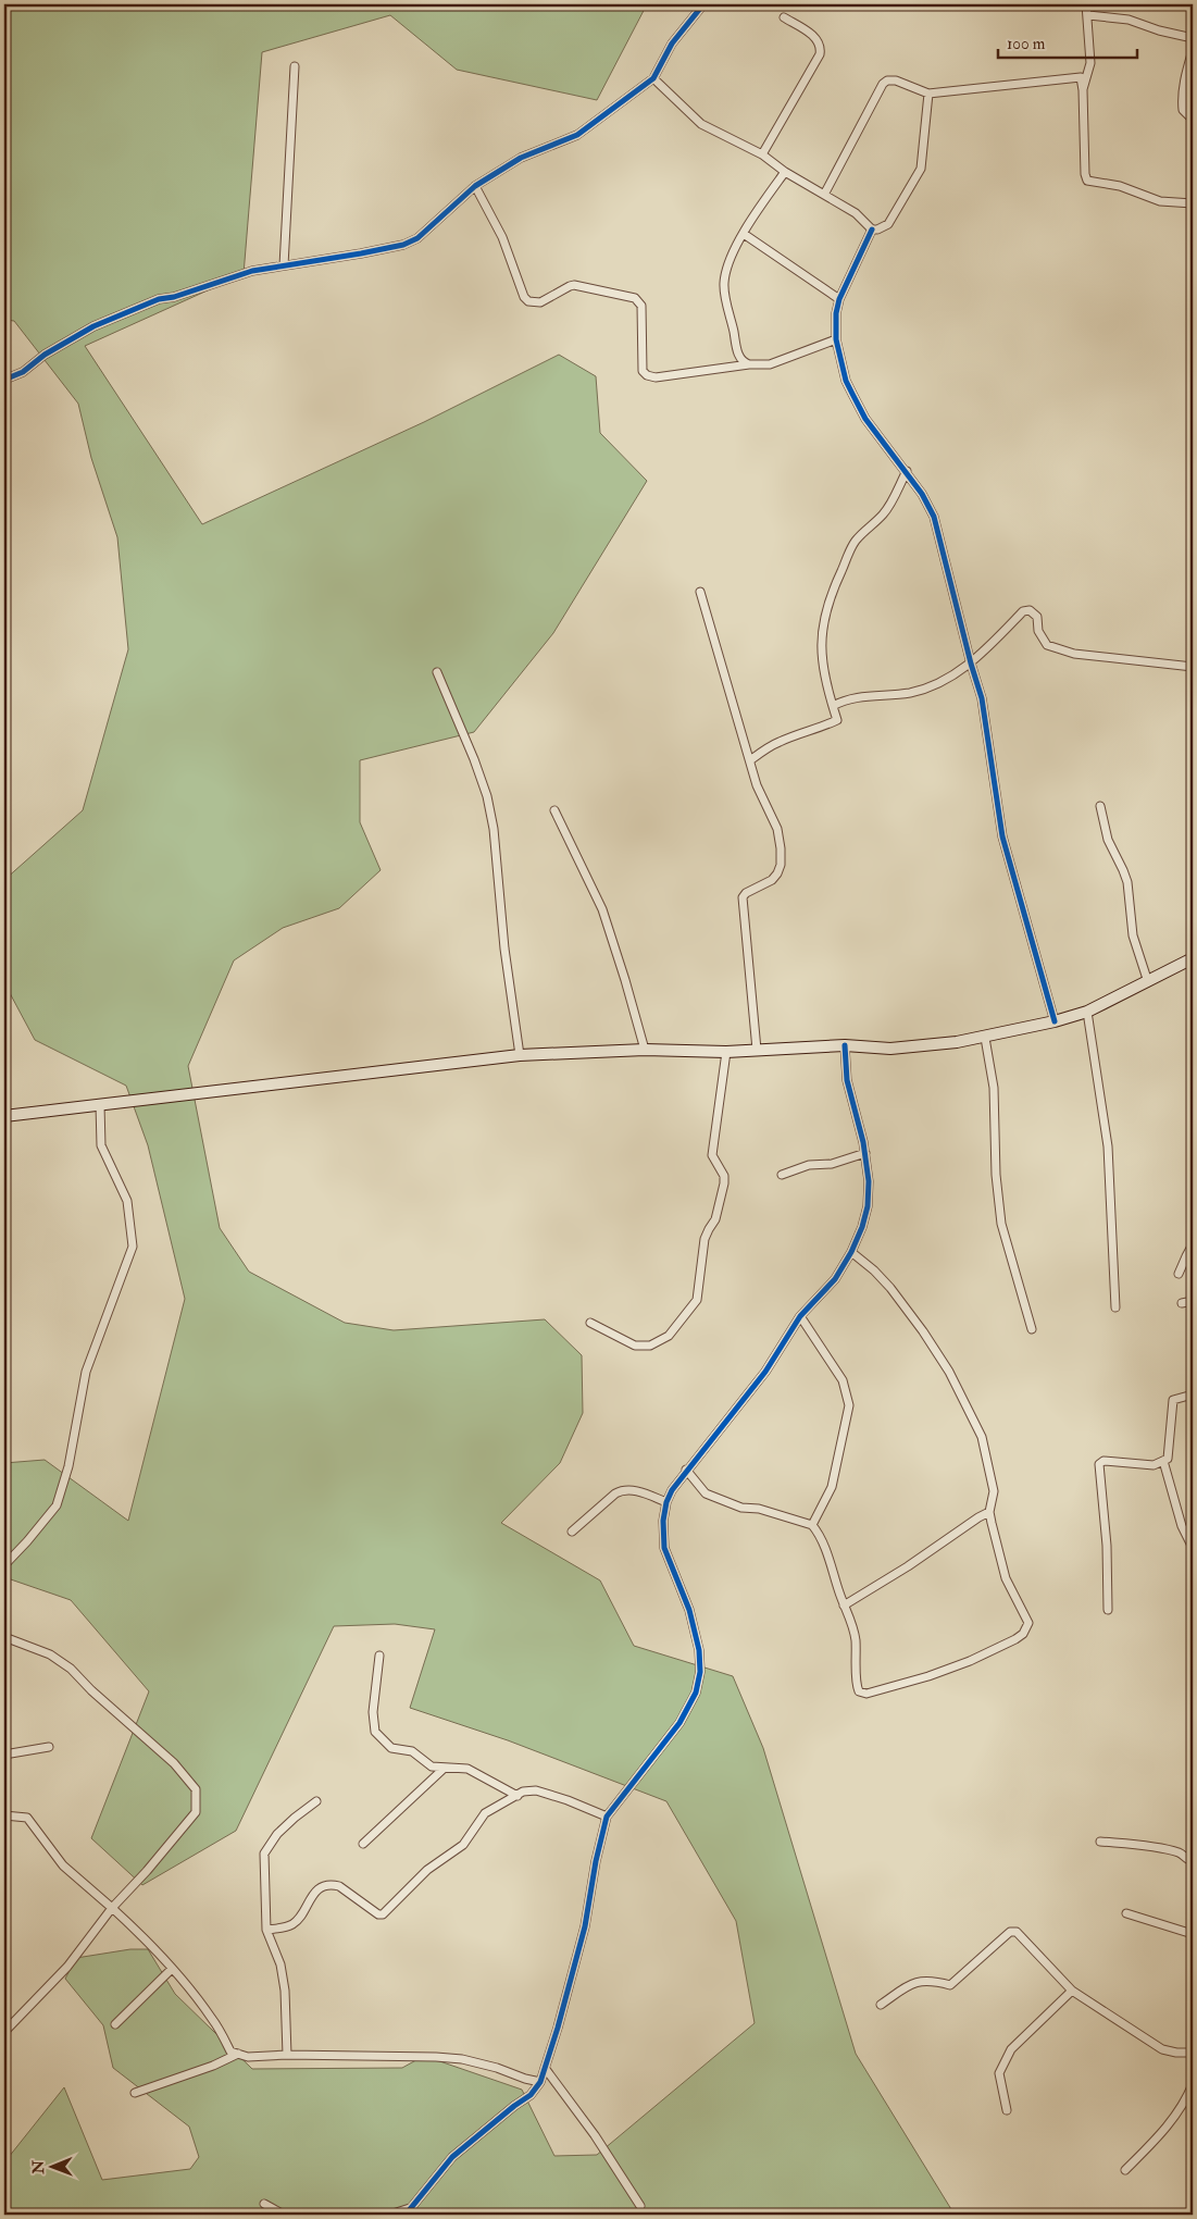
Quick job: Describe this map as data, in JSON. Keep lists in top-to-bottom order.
{
  "scale_bar": "100 m",
  "north": "left"
}
